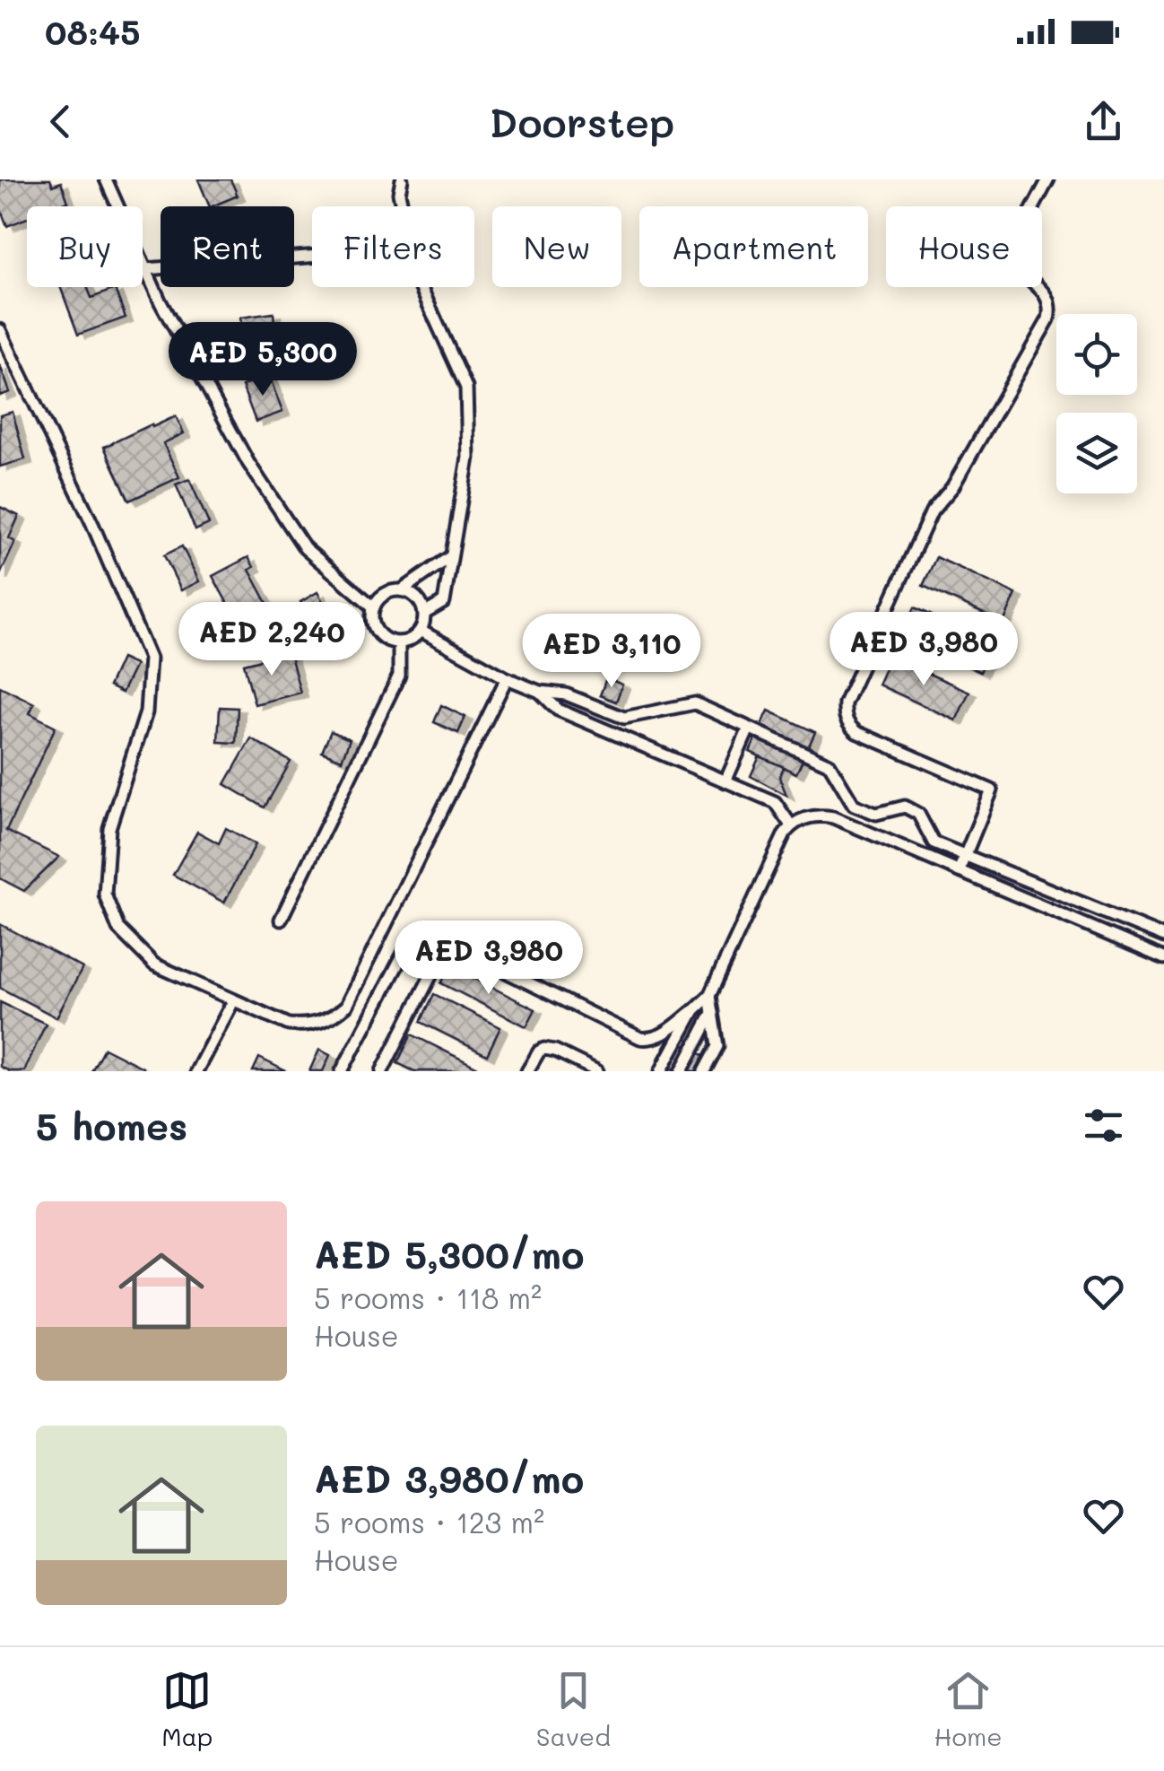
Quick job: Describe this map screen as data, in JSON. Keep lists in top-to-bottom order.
{
  "page": {
    "status": "08:45",
    "header": "Doorstep",
    "chip": [
      "Buy",
      "Rent",
      "Filters",
      "New",
      "Apartment",
      "House"
    ],
    "price": [
      "AED 5,300",
      "AED 2,240",
      "AED 3,980",
      "AED 3,110",
      "AED 3,980"
    ],
    "heading": "5 homes",
    "list": [
      {
        "name": "AED 5,300/mo",
        "note": "5 rooms · 118 m² · House"
      },
      {
        "name": "AED 3,980/mo",
        "note": "5 rooms · 123 m² · House"
      }
    ],
    "tabs": ["Map", "Saved", "Home"]
  }
}
